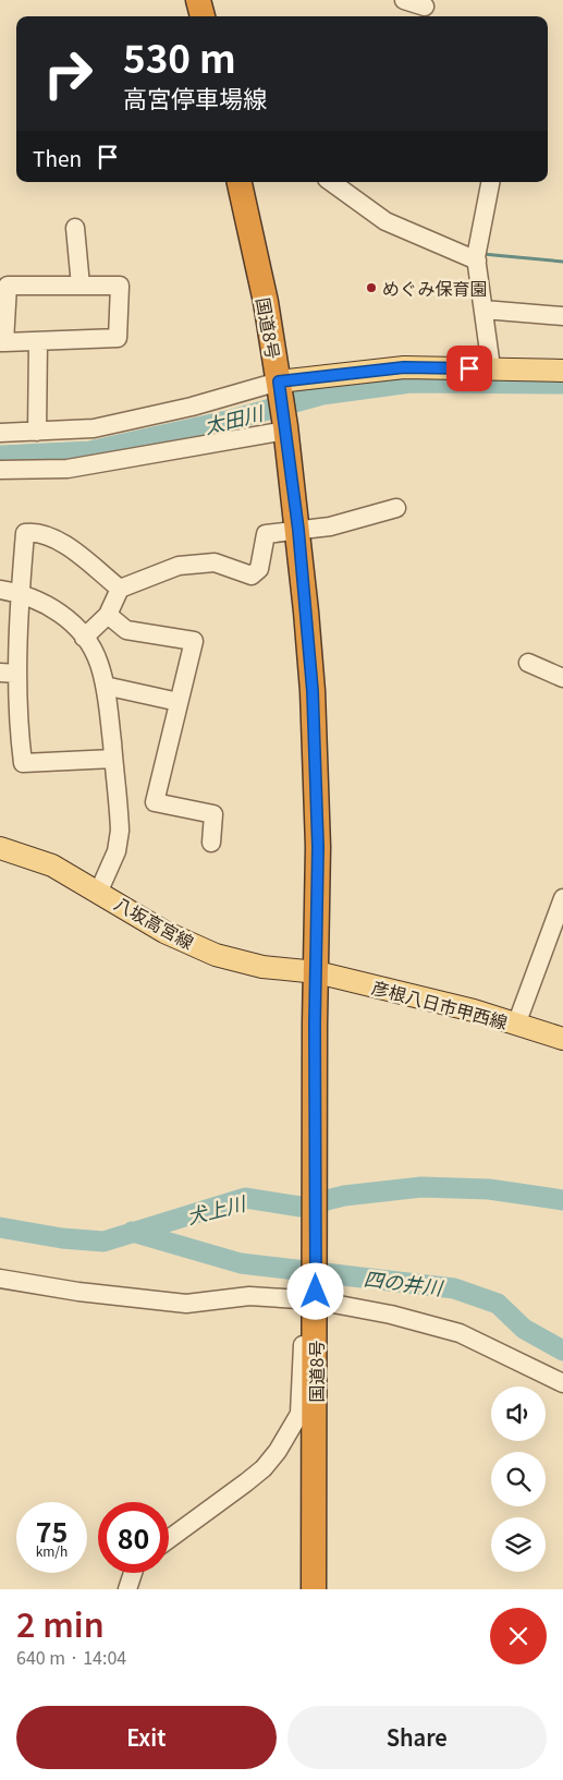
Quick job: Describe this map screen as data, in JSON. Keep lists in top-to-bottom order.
{
  "streets": {
    "highway": ["国道8号"],
    "main road": ["八坂高宮線", "彦根八日市甲西線"]
  },
  "crossings": [
    ["国道8号", "八坂高宮線"],
    ["国道8号", "彦根八日市甲西線"],
    ["八坂高宮線", "彦根八日市甲西線"]
  ],
  "water": ["太田川", "犬上川", "四の井川"],
  "places": ["めぐみ保育園"],
  "page": {
    "turn": ["530 m", "高宮停車場線"],
    "then": "Then",
    "speed": "75 km/h",
    "limit": "80",
    "heading": ["2 min", "640 m · 14:04"],
    "buttons": ["Exit", "Share"]
  }
}
